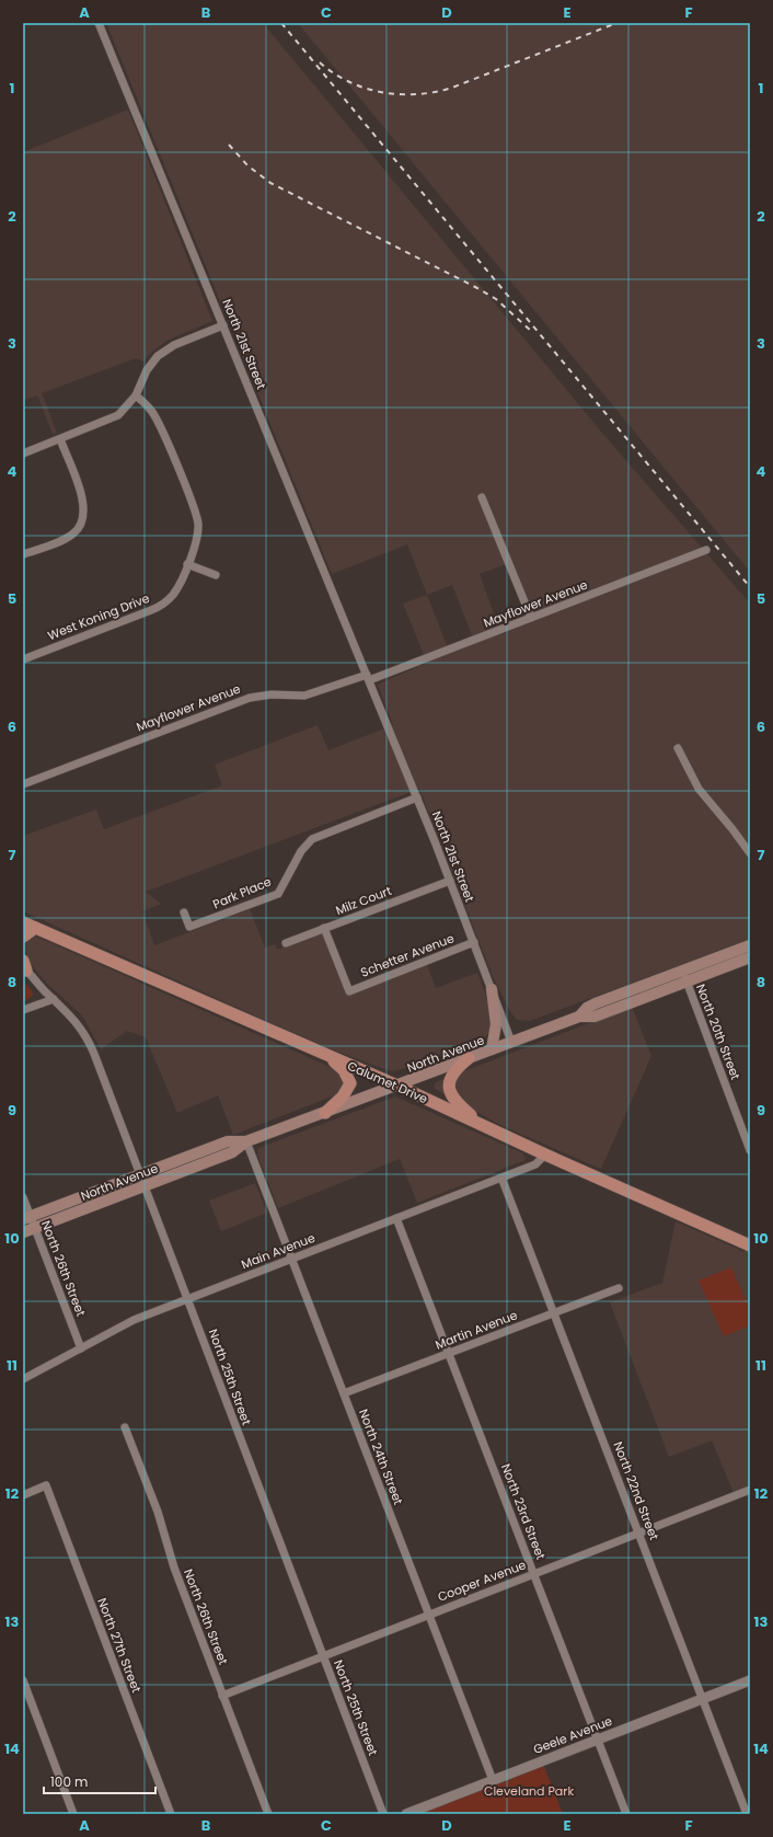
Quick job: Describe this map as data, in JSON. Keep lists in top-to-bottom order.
{
  "streets": {
    "main road": ["North Avenue", "Calumet Drive"],
    "street": [
      "North 21st Street",
      "Mayflower Avenue",
      "West Koning Drive",
      "Park Place",
      "Milz Court",
      "Schetter Avenue",
      "North 20th Street",
      "Main Avenue",
      "North 26th Street",
      "Martin Avenue",
      "North 25th Street",
      "North 24th Street",
      "North 22nd Street",
      "North 23rd Street",
      "Cooper Avenue",
      "North 27th Street",
      "Geele Avenue"
    ]
  },
  "crossings": [
    ["North 21st Street", "Mayflower Avenue"],
    ["North 21st Street", "Park Place"],
    ["North 21st Street", "Milz Court"],
    ["North 21st Street", "Schetter Avenue"],
    ["North 21st Street", "North Avenue"],
    ["Milz Court", "Schetter Avenue"],
    ["North 20th Street", "North Avenue"],
    ["North Avenue", "Calumet Drive"],
    ["North Avenue", "North 26th Street"],
    ["North Avenue", "North 25th Street"],
    ["North Avenue", "North 24th Street"],
    ["Calumet Drive", "Main Avenue"],
    ["Main Avenue", "North 26th Street"],
    ["Main Avenue", "North 25th Street"],
    ["Main Avenue", "North 24th Street"],
    ["Main Avenue", "North 22nd Street"],
    ["Main Avenue", "North 23rd Street"],
    ["North 26th Street", "Cooper Avenue"],
    ["Martin Avenue", "North 24th Street"],
    ["Martin Avenue", "North 22nd Street"],
    ["Martin Avenue", "North 23rd Street"],
    ["North 25th Street", "Cooper Avenue"],
    ["North 24th Street", "Cooper Avenue"],
    ["North 24th Street", "Geele Avenue"],
    ["North 22nd Street", "Cooper Avenue"],
    ["North 22nd Street", "Geele Avenue"],
    ["North 23rd Street", "Cooper Avenue"],
    ["North 23rd Street", "Geele Avenue"]
  ],
  "parks": ["Cleveland Park"],
  "scale_bar": "100 m",
  "grid": {
    "columns": [
      "A",
      "B",
      "C",
      "D",
      "E",
      "F"
    ],
    "rows": [
      "1",
      "2",
      "3",
      "4",
      "5",
      "6",
      "7",
      "8",
      "9",
      "10",
      "11",
      "12",
      "13",
      "14"
    ]
  }
}
